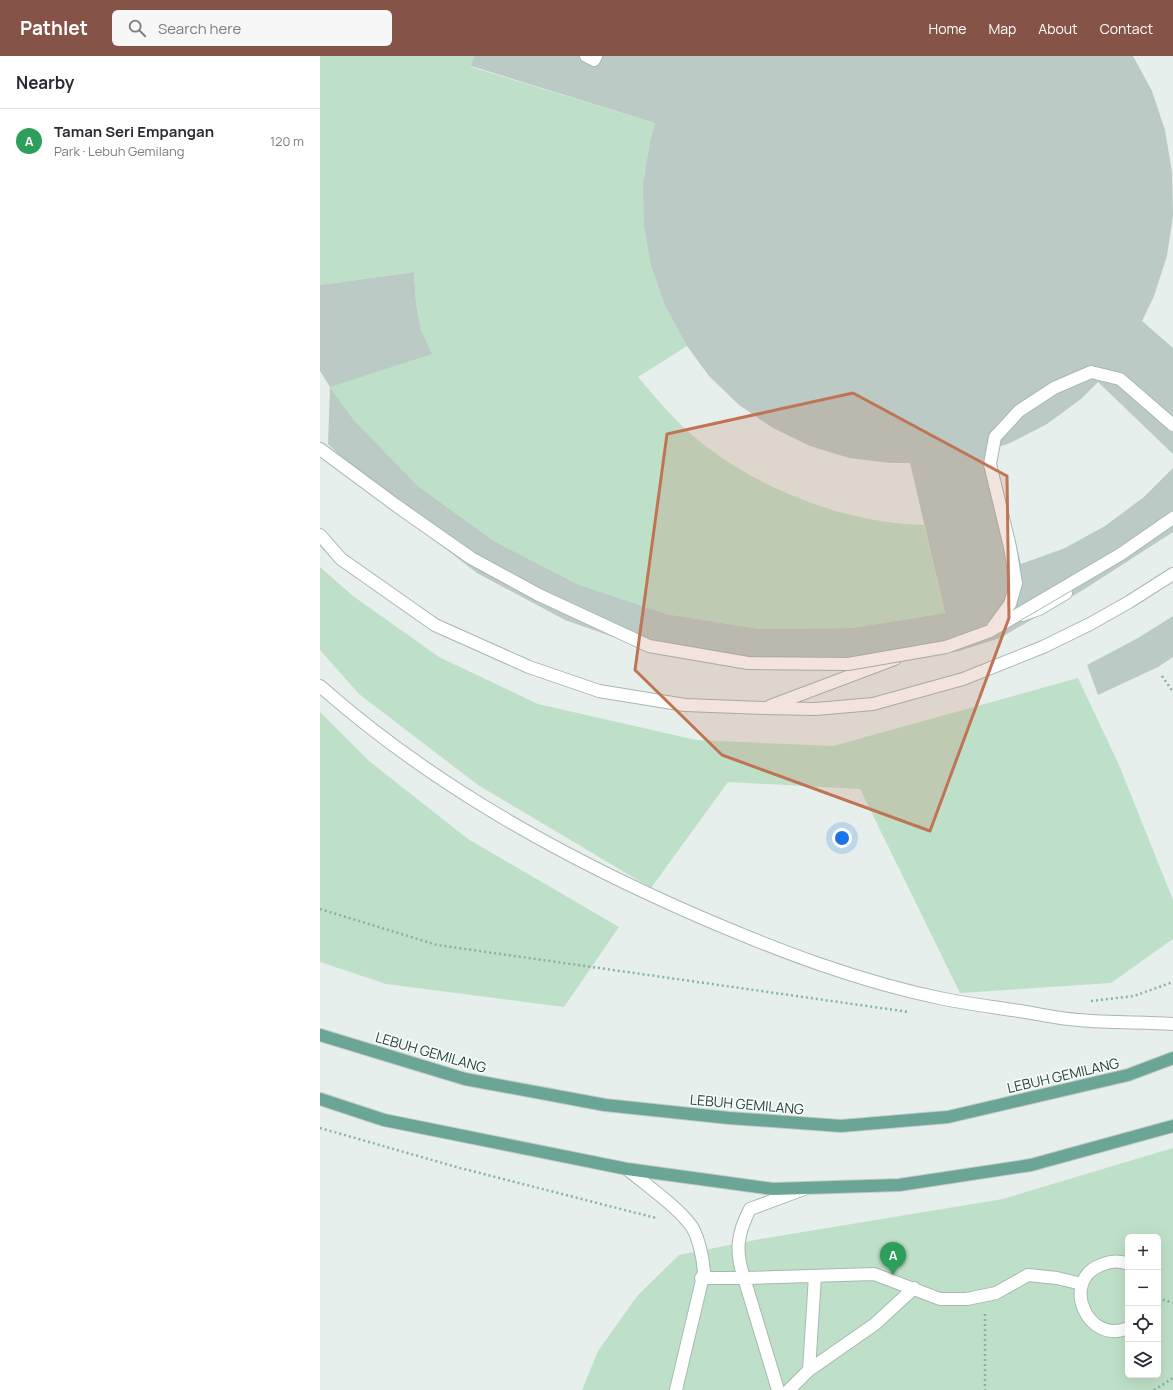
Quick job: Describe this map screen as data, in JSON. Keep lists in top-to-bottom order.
{
  "streets": {
    "main road": ["LEBUH GEMILANG"]
  },
  "page": {
    "header": "Pathlet",
    "search": "Search here",
    "nav": [
      "Home",
      "Map",
      "About",
      "Contact"
    ],
    "heading": "Nearby",
    "list": [
      {
        "mark": "A",
        "name": "Taman Seri Empangan",
        "note": "Park · Lebuh Gemilang",
        "value": "120 m"
      }
    ],
    "map_buttons": ["+", "−"],
    "pins": "A"
  }
}
